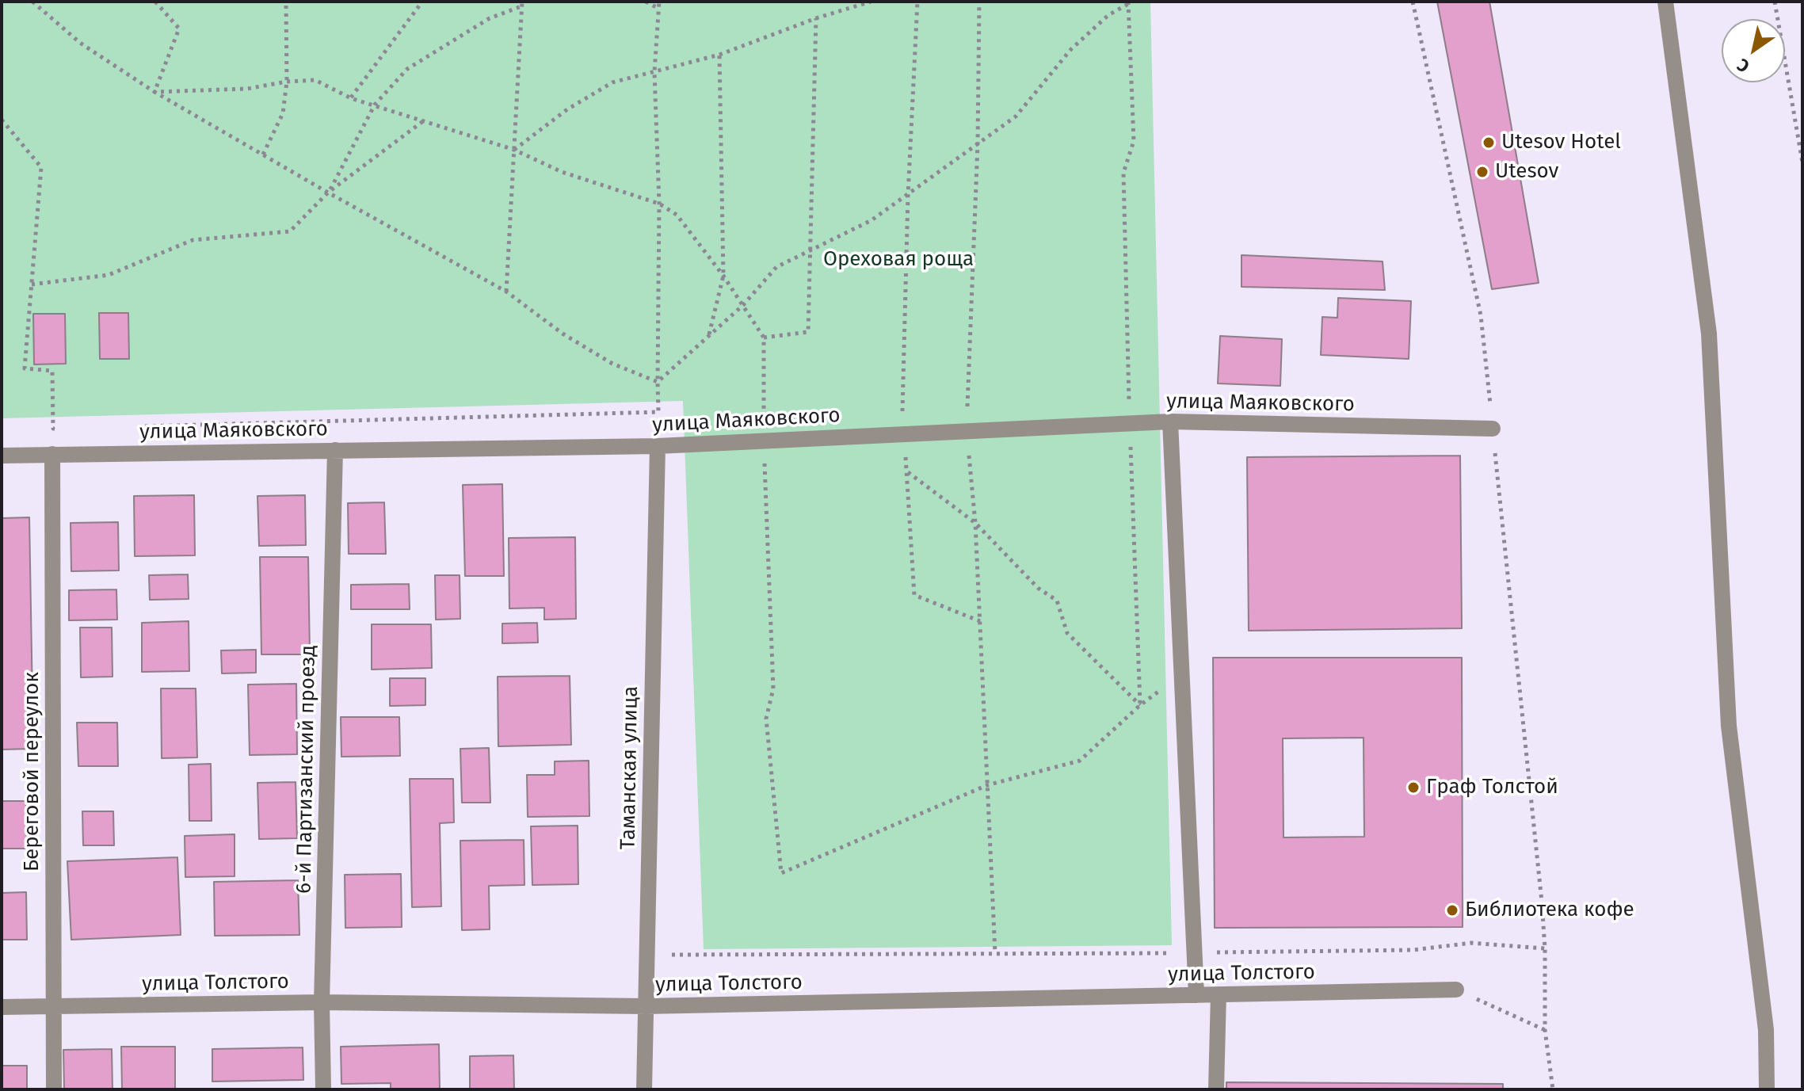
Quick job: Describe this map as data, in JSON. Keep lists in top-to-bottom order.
{
  "streets": {
    "street": [
      "улица Маяковского",
      "Таманская улица",
      "6-й Партизанский проезд",
      "Береговой переулок",
      "улица Толстого"
    ]
  },
  "crossings": [
    ["улица Маяковского", "Таманская улица"],
    ["улица Маяковского", "6-й Партизанский проезд"],
    ["улица Маяковского", "Береговой переулок"],
    ["Таманская улица", "улица Толстого"],
    ["6-й Партизанский проезд", "улица Толстого"],
    ["Береговой переулок", "улица Толстого"]
  ],
  "parks": ["Ореховая роща"],
  "places": [
    "Utesov Hotel",
    "Utesov",
    "Граф Толстой",
    "Библиотека кофе"
  ],
  "north": "bottom left"
}
